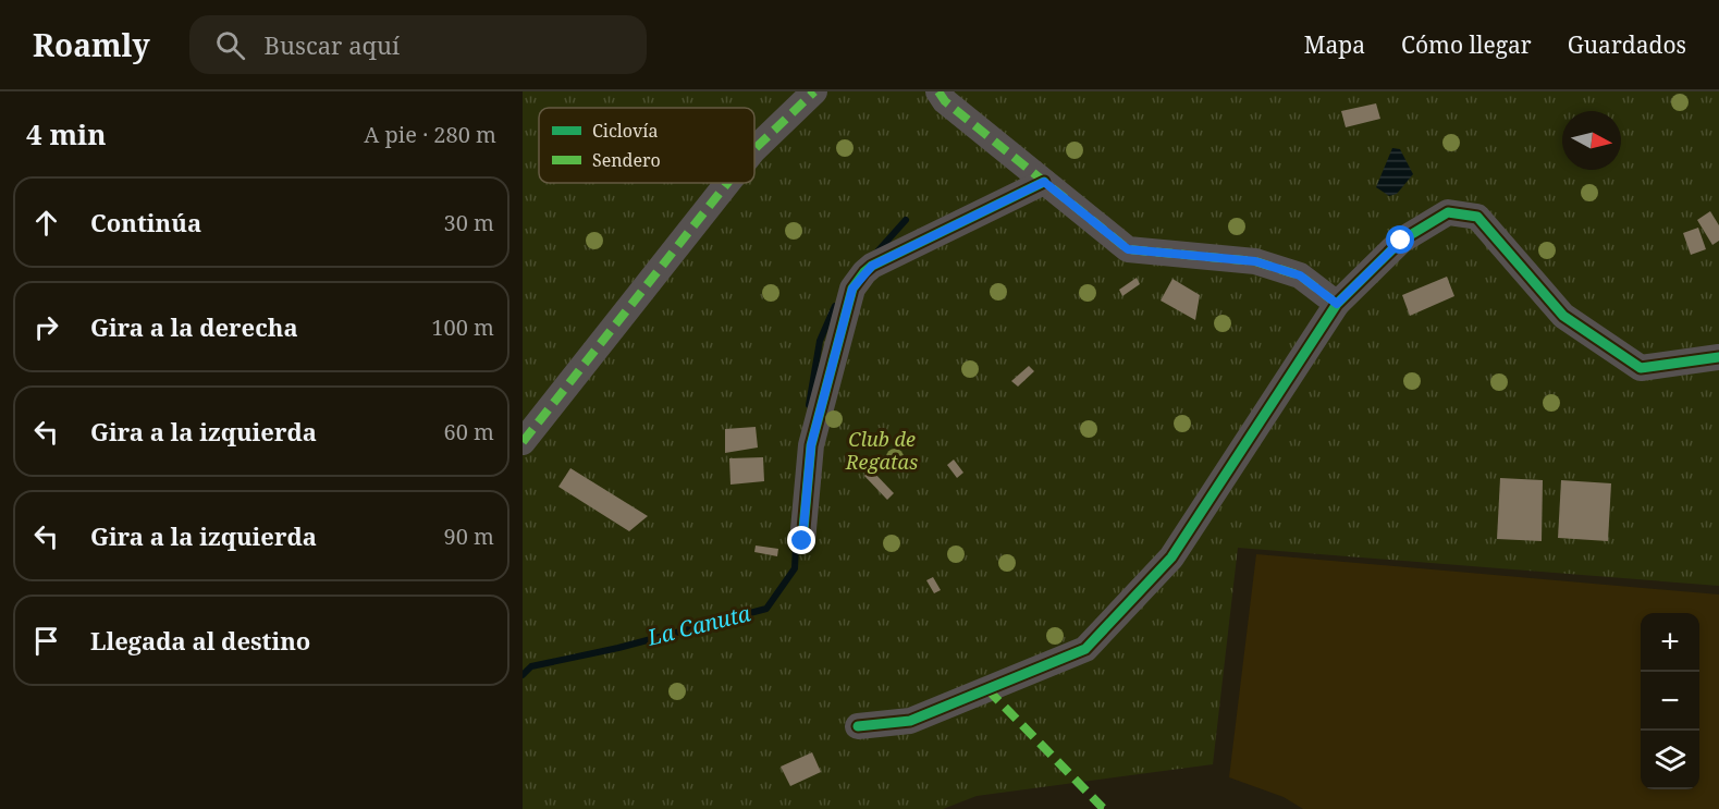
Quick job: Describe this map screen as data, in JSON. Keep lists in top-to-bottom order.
{
  "water": ["La Canuta"],
  "parks": ["Club de Regatas"],
  "legend": ["Ciclovía", "Sendero"],
  "north": "right",
  "page": {
    "header": "Roamly",
    "search": "Buscar aquí",
    "nav": ["Mapa", "Cómo llegar", "Guardados"],
    "heading": ["4 min", "A pie · 280 m"],
    "list": [
      ["Continúa", "30 m"],
      ["Gira a la derecha", "100 m"],
      ["Gira a la izquierda", "60 m"],
      ["Gira a la izquierda", "90 m"],
      "Llegada al destino"
    ],
    "map_buttons": ["+", "−"]
  }
}
